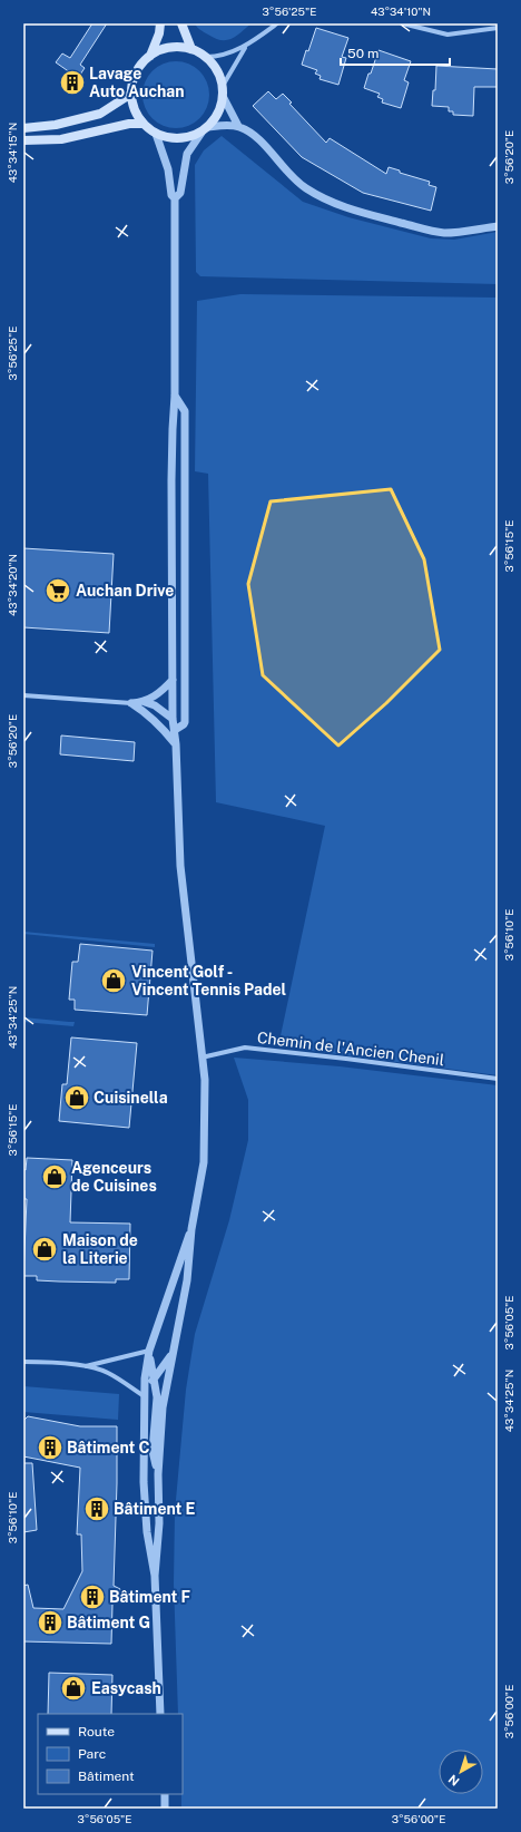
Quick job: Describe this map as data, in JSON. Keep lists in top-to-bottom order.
{
  "streets": {
    "street": ["Chemin de l'Ancien Chenil"]
  },
  "places": {
    "building": [
      "Lavage Auto Auchan",
      "Bâtiment C",
      "Bâtiment E",
      "Bâtiment F",
      "Bâtiment G"
    ],
    "supermarket": ["Auchan Drive"],
    "shop": [
      "Vincent Golf - Vincent Tennis Padel",
      "Cuisinella",
      "Agenceurs de Cuisines",
      "Maison de la Literie",
      "Easycash"
    ]
  },
  "legend": ["Route", "Parc", "Bâtiment"],
  "scale_bar": "50 m",
  "north": "bottom left",
  "coordinates": [
    "3°56'25\"E",
    "43°34'10\"N",
    "43°34'15\"N",
    "3°56'20\"E",
    "3°56'15\"E",
    "43°34'20\"N",
    "3°56'10\"E",
    "43°34'25\"N",
    "3°56'05\"E",
    "3°56'00\"E"
  ]
}
